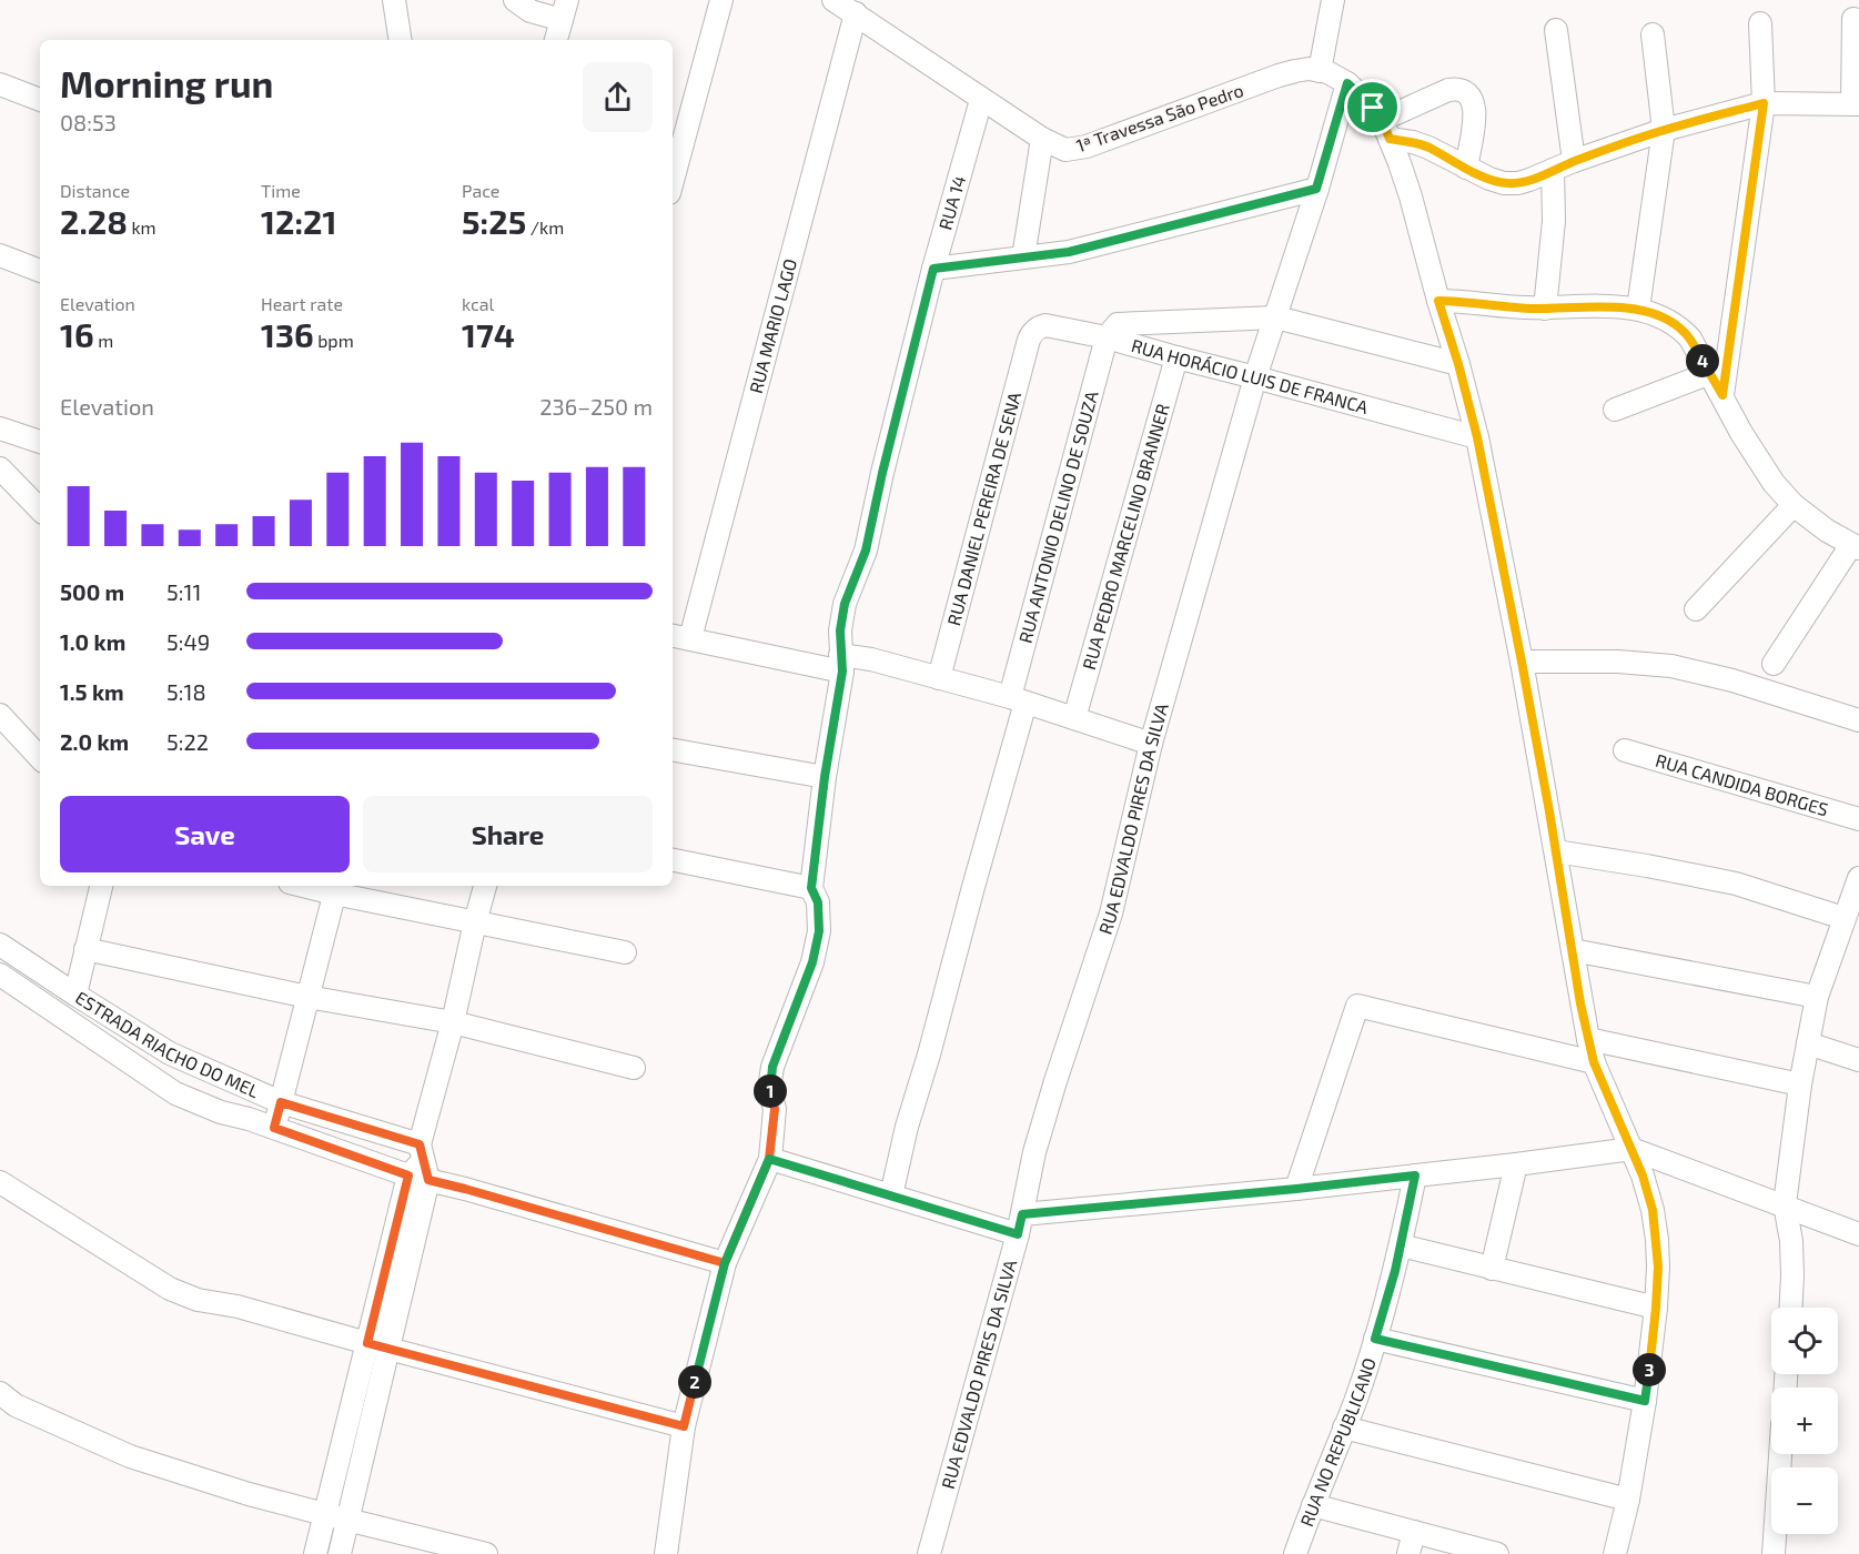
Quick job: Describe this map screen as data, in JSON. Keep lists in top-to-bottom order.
{
  "streets": {
    "street": [
      "1ª Travessa São Pedro",
      "RUA 14",
      "RUA MARIO LAGO",
      "RUA HORÁCIO LUIS DE FRANCA",
      "RUA DANIEL PEREIRA DE SENA",
      "RUA ANTONIO DELINO DE SOUZA",
      "RUA PEDRO MARCELINO BRANNER",
      "RUA CANDIDA BORGES",
      "RUA EDVALDO PIRES DA SILVA",
      "ESTRADA RIACHO DO MEL",
      "RUA NO REPUBLICANO"
    ]
  },
  "crossings": [
    ["1ª Travessa São Pedro", "RUA 14"],
    ["1ª Travessa São Pedro", "RUA MARIO LAGO"],
    ["1ª Travessa São Pedro", "RUA EDVALDO PIRES DA SILVA"],
    ["RUA 14", "ESTRADA RIACHO DO MEL"],
    ["RUA HORÁCIO LUIS DE FRANCA", "RUA DANIEL PEREIRA DE SENA"],
    ["RUA HORÁCIO LUIS DE FRANCA", "RUA ANTONIO DELINO DE SOUZA"],
    ["RUA HORÁCIO LUIS DE FRANCA", "RUA PEDRO MARCELINO BRANNER"],
    ["RUA HORÁCIO LUIS DE FRANCA", "RUA EDVALDO PIRES DA SILVA"]
  ],
  "page": {
    "heading": ["Morning run", "08:53"],
    "stats": [
      ["Distance", "2.28 km"],
      ["Time", "12:21"],
      ["Pace", "5:25 /km"],
      ["Elevation", "16 m"],
      ["Heart rate", "136 bpm"],
      ["kcal", "174"]
    ],
    "pins": [
      "4",
      "1",
      "3",
      "2"
    ],
    "chart": ["Elevation", "236–250 m"],
    "list": [
      {
        "name": "500 m",
        "note": "5:11"
      },
      {
        "name": "1.0 km",
        "note": "5:49"
      },
      {
        "name": "1.5 km",
        "note": "5:18"
      },
      {
        "name": "2.0 km",
        "note": "5:22"
      }
    ],
    "buttons": ["Save", "Share"],
    "map_buttons": ["+", "−"]
  }
}
